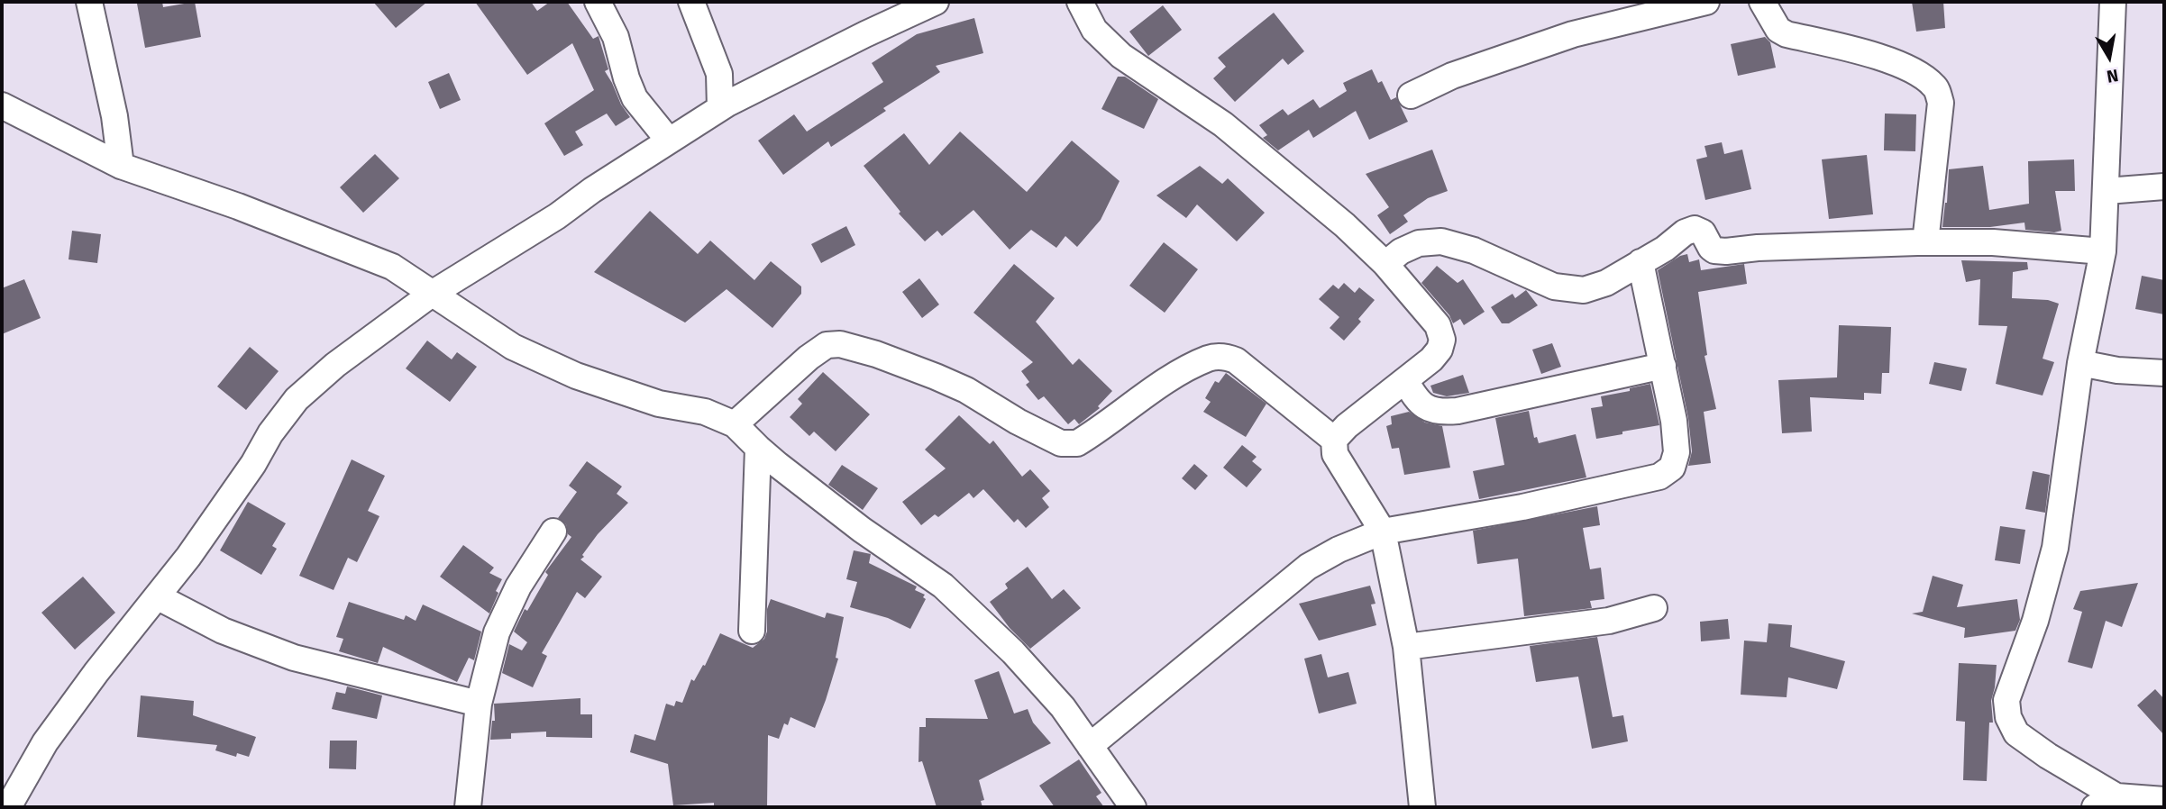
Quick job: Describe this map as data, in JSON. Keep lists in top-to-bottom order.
{
  "north": "bottom"
}
